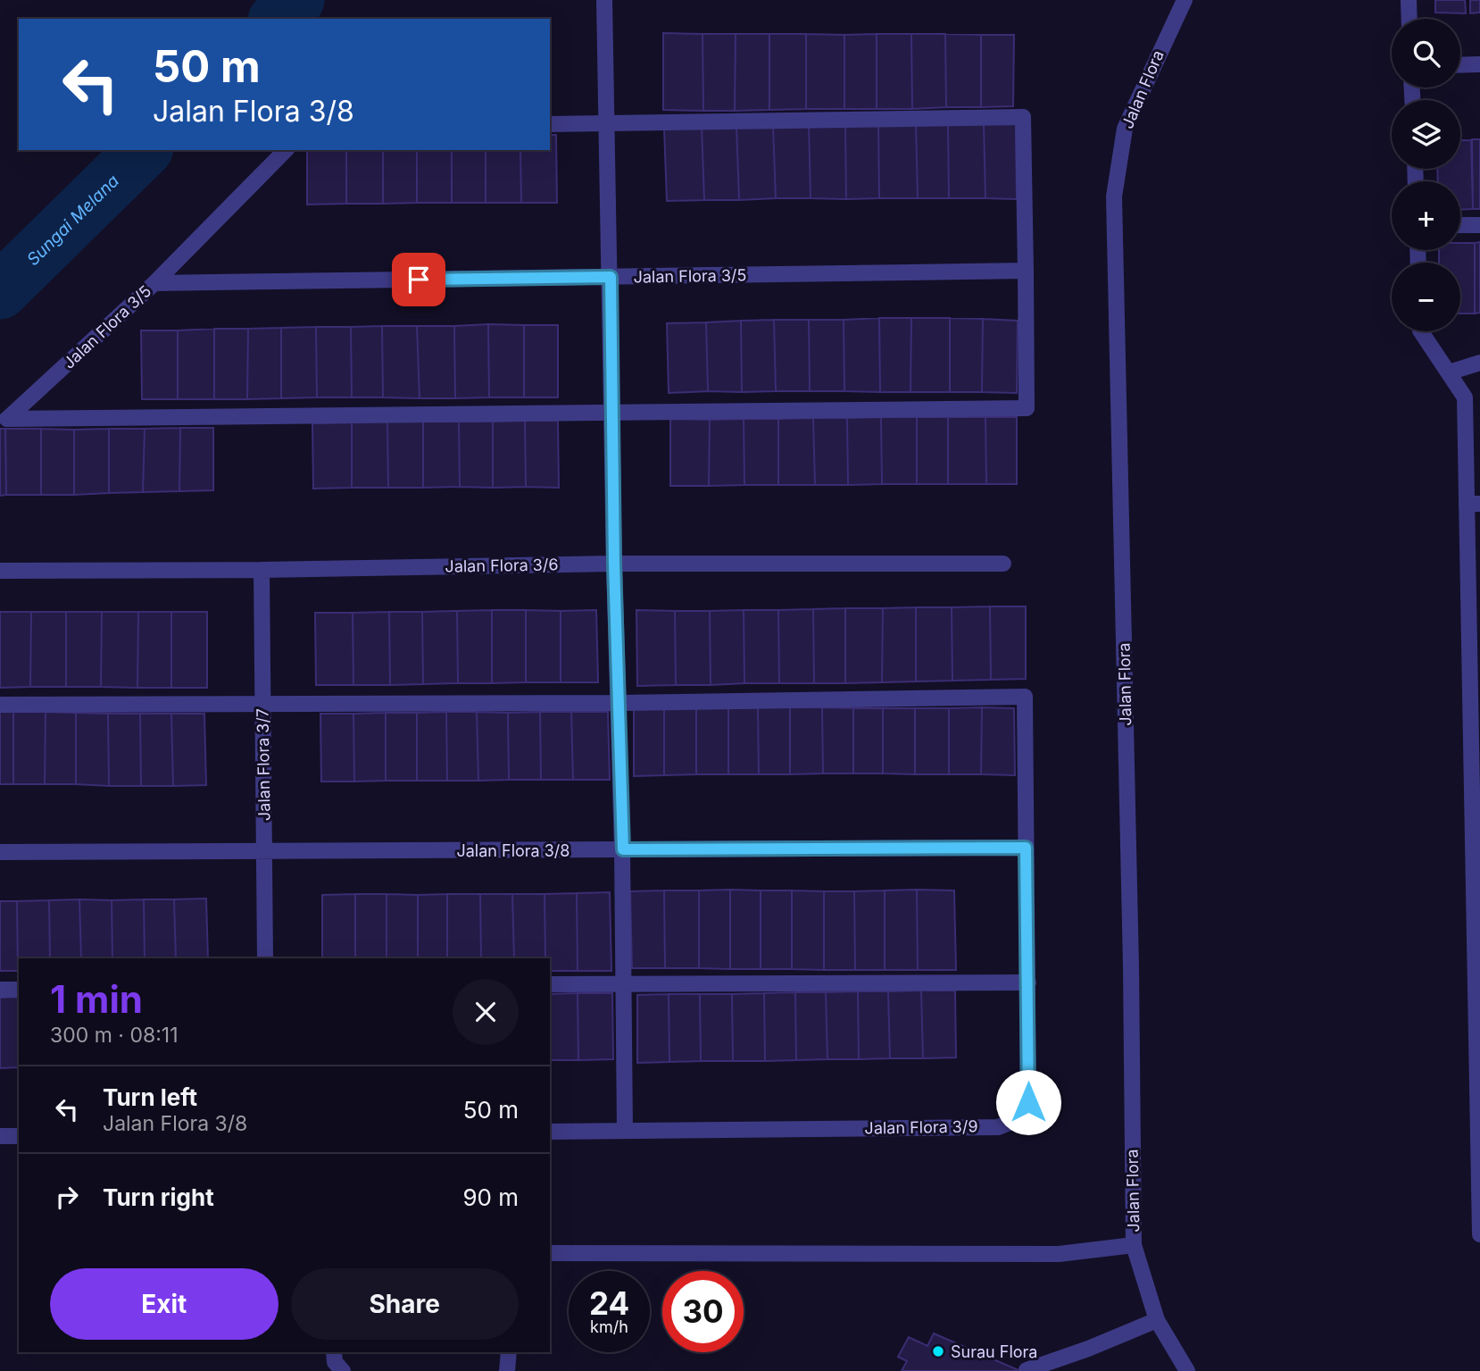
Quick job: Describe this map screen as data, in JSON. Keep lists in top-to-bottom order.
{
  "streets": {
    "street": [
      "Jalan Flora",
      "Jalan Flora 3/5",
      "Jalan Flora 3/6",
      "Jalan Flora 3/7",
      "Jalan Flora 3/8",
      "Jalan Flora 3/9"
    ]
  },
  "crossings": [
    ["Jalan Flora 3/6", "Jalan Flora 3/7"],
    ["Jalan Flora 3/7", "Jalan Flora 3/8"],
    ["Jalan Flora 3/8", "Jalan Flora 3/9"]
  ],
  "water": ["Sungai Melana"],
  "places": ["Surau Flora"],
  "page": {
    "map_buttons": ["+", "−"],
    "turn": ["50 m", "Jalan Flora 3/8"],
    "heading": ["1 min", "300 m · 08:11"],
    "list": [
      {
        "name": "Turn left",
        "note": "Jalan Flora 3/8",
        "value": "50 m"
      },
      {
        "name": "Turn right",
        "value": "90 m"
      }
    ],
    "buttons": ["Exit", "Share"],
    "speed": "24 km/h",
    "limit": "30"
  }
}
